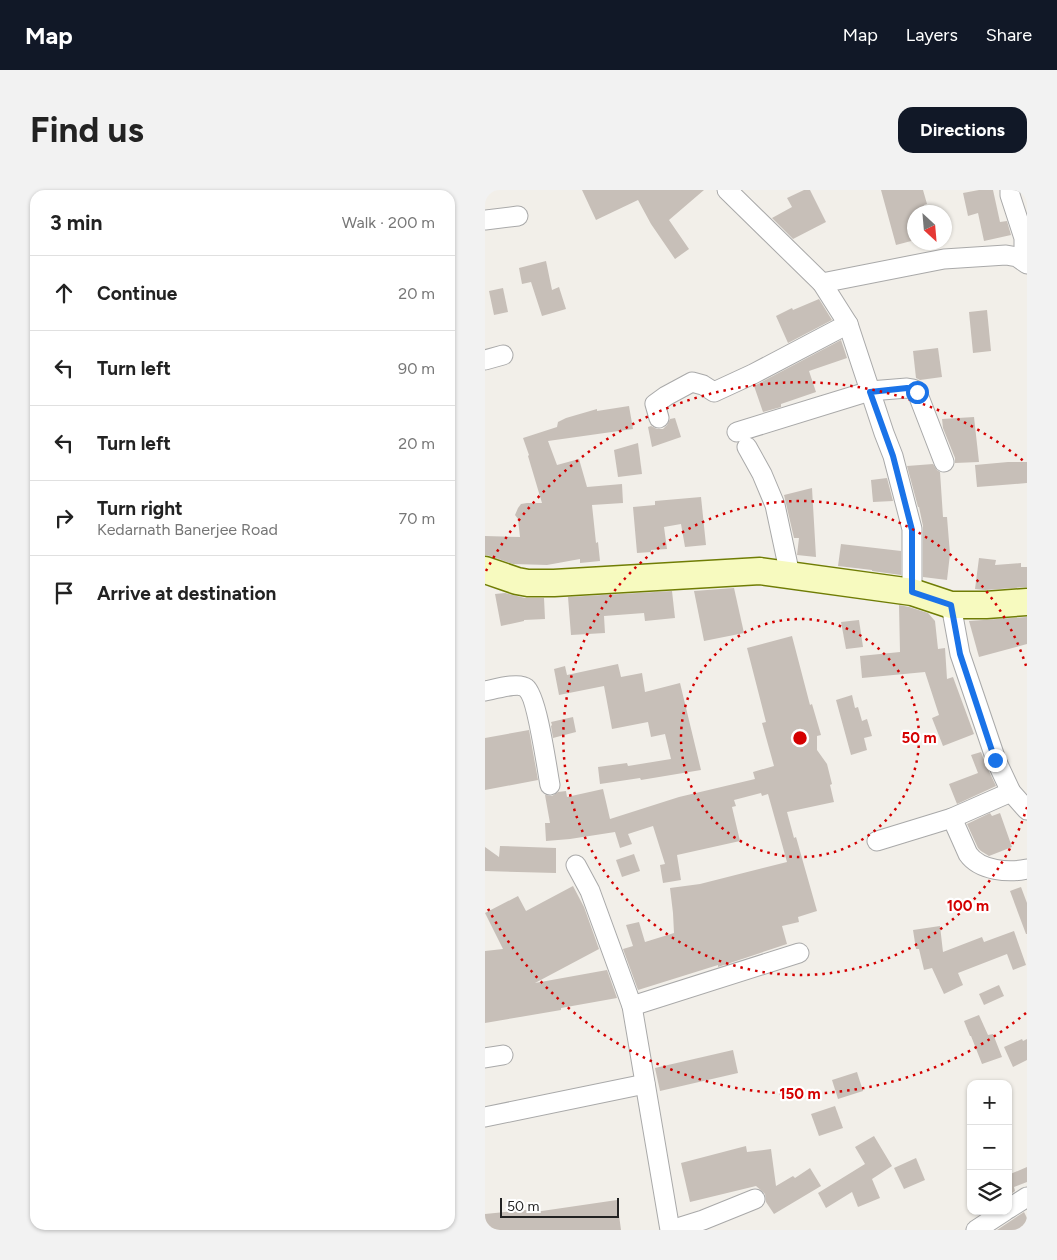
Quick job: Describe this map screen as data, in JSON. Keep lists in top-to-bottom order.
{
  "scale_bar": "50 m",
  "north": "bottom right",
  "page": {
    "header": "Map",
    "nav": ["Map", "Layers", "Share"],
    "buttons": "Directions",
    "title": "Find us",
    "heading": ["3 min", "Walk · 200 m"],
    "list": [
      ["Continue", "20 m"],
      ["Turn left", "90 m"],
      ["Turn left", "20 m"],
      ["Turn right", "Kedarnath Banerjee Road", "70 m"],
      "Arrive at destination"
    ],
    "map_buttons": ["+", "−"],
    "scale": "50 m"
  },
  "rings": ["50 m", "100 m", "150 m"]
}
